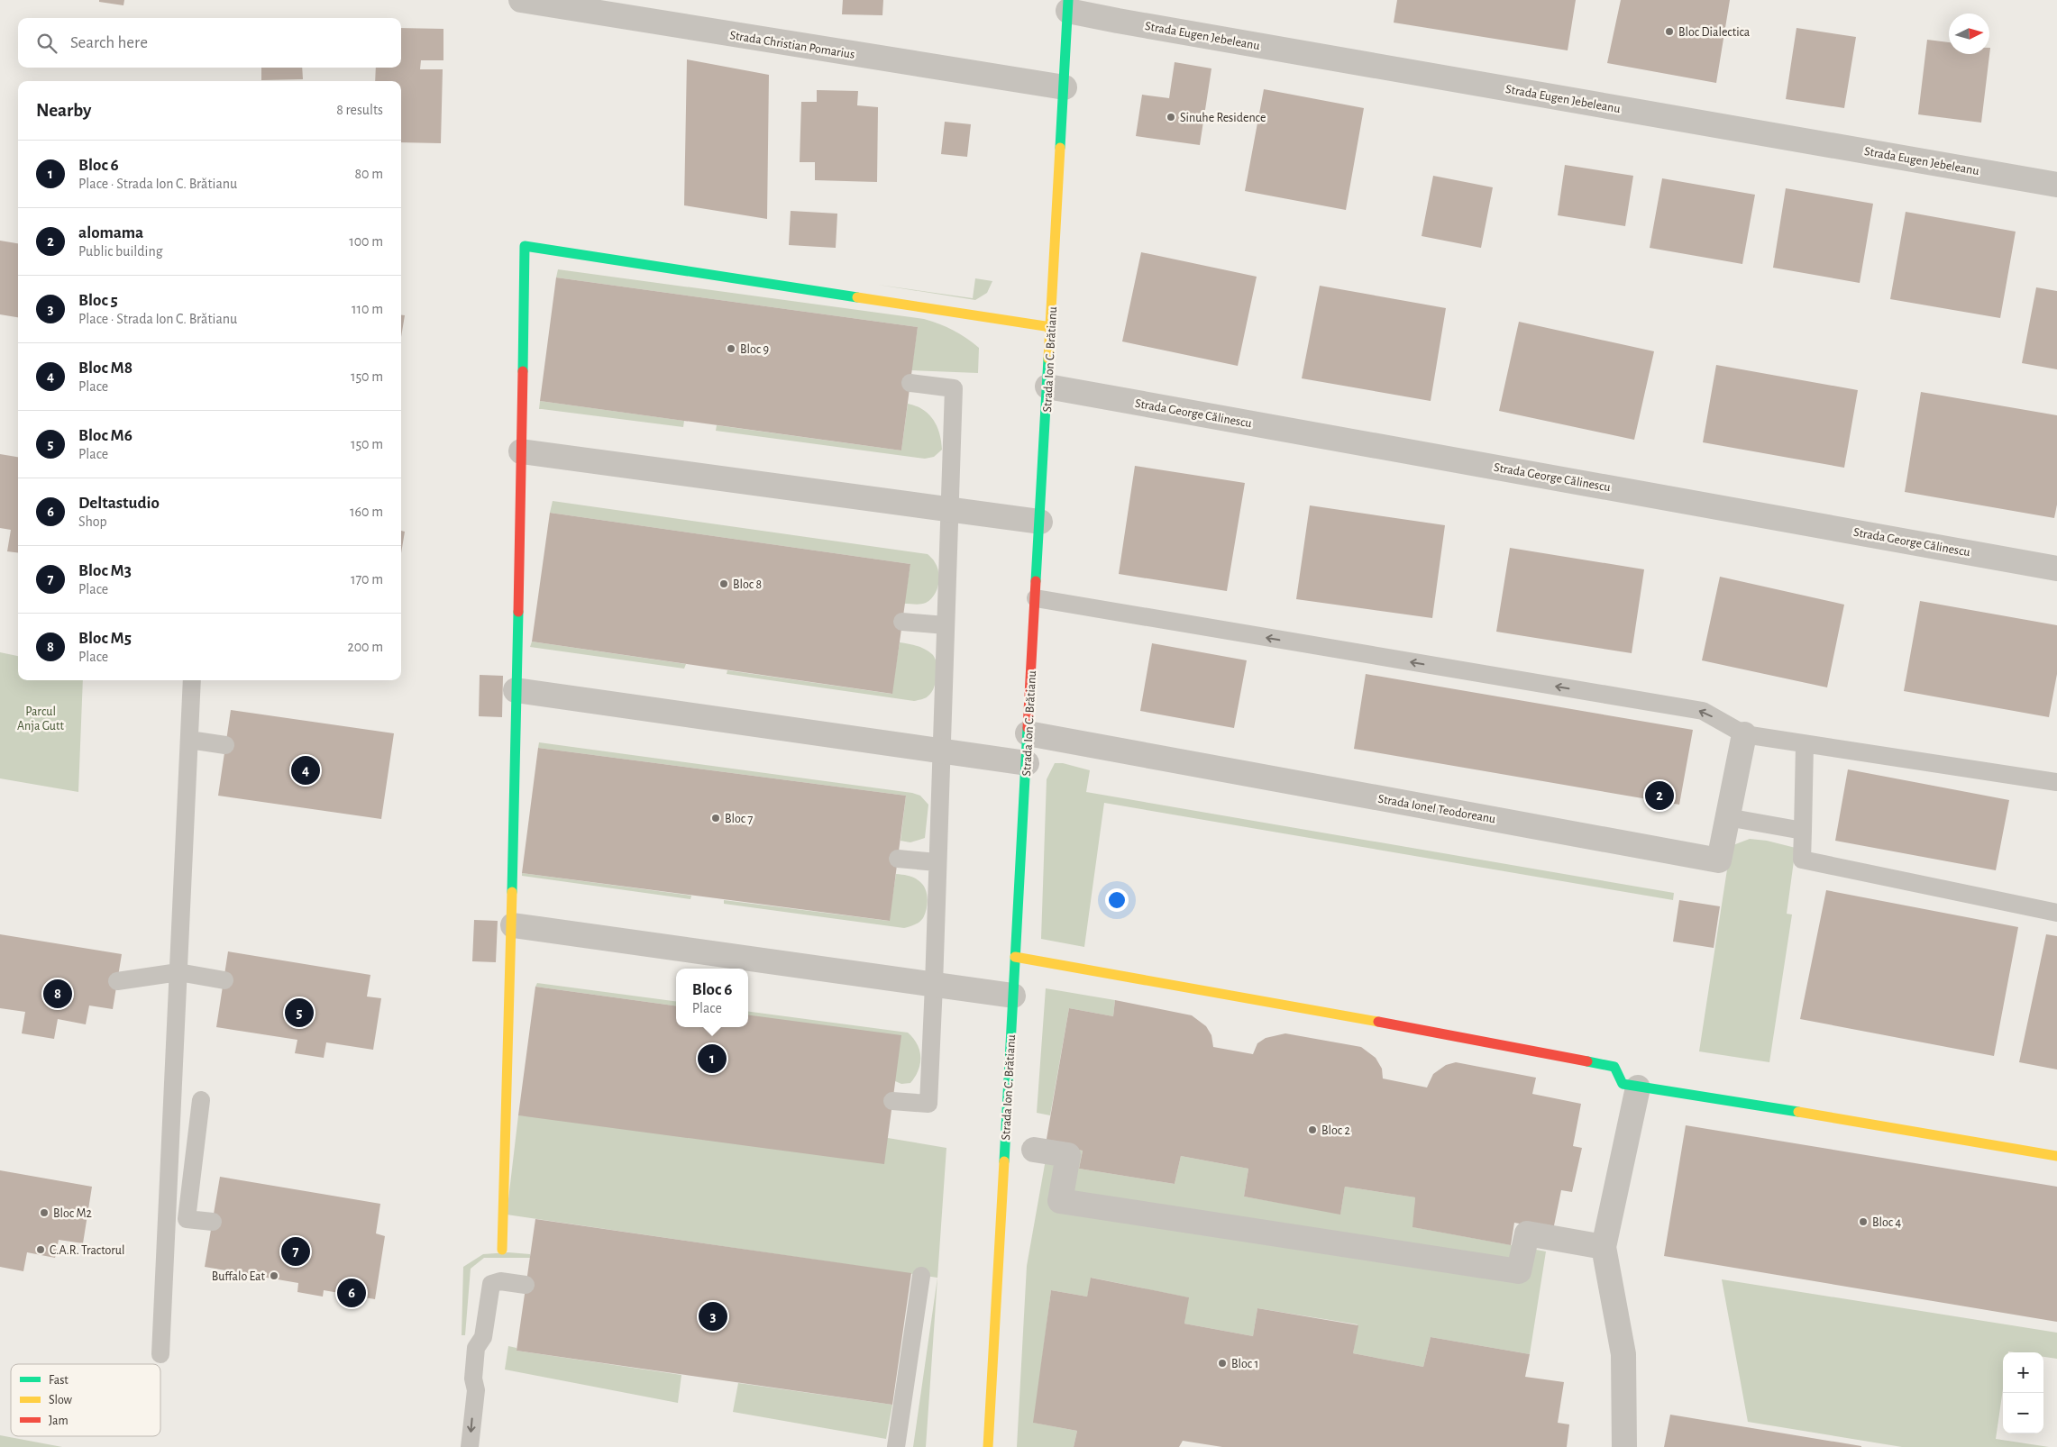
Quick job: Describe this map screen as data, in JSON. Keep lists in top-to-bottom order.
{
  "streets": {
    "street": [
      "Strada Eugen Jebeleanu",
      "Strada Christian Pomarius",
      "Strada Ion C. Brătianu",
      "Strada George Călinescu",
      "Strada Ionel Teodoreanu"
    ]
  },
  "crossings": [
    ["Strada Eugen Jebeleanu", "Strada Ion C. Brătianu"],
    ["Strada Christian Pomarius", "Strada Ion C. Brătianu"],
    ["Strada Ion C. Brătianu", "Strada George Călinescu"],
    ["Strada Ion C. Brătianu", "Strada Ionel Teodoreanu"]
  ],
  "parks": ["Parcul Anja Gutt"],
  "places": [
    "Bloc Dialectica",
    "Sinuhe Residence",
    "Bloc 9",
    "Bloc 8",
    "Bloc 7",
    "Bloc 2",
    "Bloc M2",
    "Bloc 4",
    "C.A.R. Tractorul",
    "Buffalo Eat",
    "Bloc 1"
  ],
  "legend": ["Fast", "Slow", "Jam"],
  "north": "right",
  "page": {
    "search": "Search here",
    "heading": ["Nearby", "8 results"],
    "list": [
      {
        "mark": "1",
        "name": "Bloc 6",
        "note": "Place · Strada Ion C. Brătianu",
        "value": "80 m"
      },
      {
        "mark": "2",
        "name": "alomama",
        "note": "Public building",
        "value": "100 m"
      },
      {
        "mark": "3",
        "name": "Bloc 5",
        "note": "Place · Strada Ion C. Brătianu",
        "value": "110 m"
      },
      {
        "mark": "4",
        "name": "Bloc M8",
        "note": "Place",
        "value": "150 m"
      },
      {
        "mark": "5",
        "name": "Bloc M6",
        "note": "Place",
        "value": "150 m"
      },
      {
        "mark": "6",
        "name": "Deltastudio",
        "note": "Shop",
        "value": "160 m"
      },
      {
        "mark": "7",
        "name": "Bloc M3",
        "note": "Place",
        "value": "170 m"
      },
      {
        "mark": "8",
        "name": "Bloc M5",
        "note": "Place",
        "value": "200 m"
      }
    ],
    "pins": [
      "4",
      "2",
      "8",
      "5",
      "1",
      "7",
      "6",
      "3"
    ],
    "popup": ["Bloc 6", "Place"],
    "map_buttons": ["+", "−"]
  }
}
